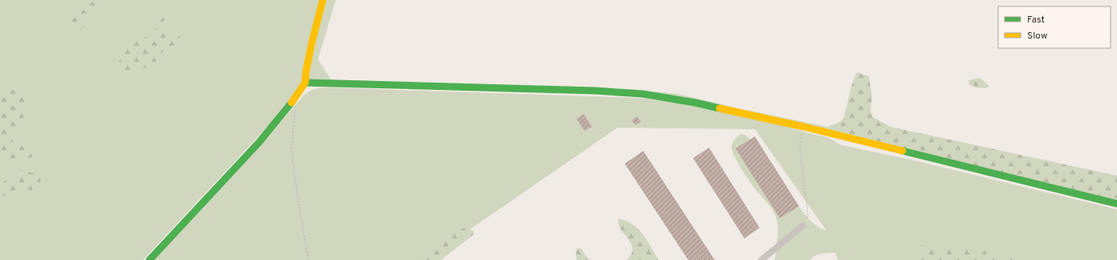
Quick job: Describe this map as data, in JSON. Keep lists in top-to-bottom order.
{
  "legend": ["Fast", "Slow"]
}
